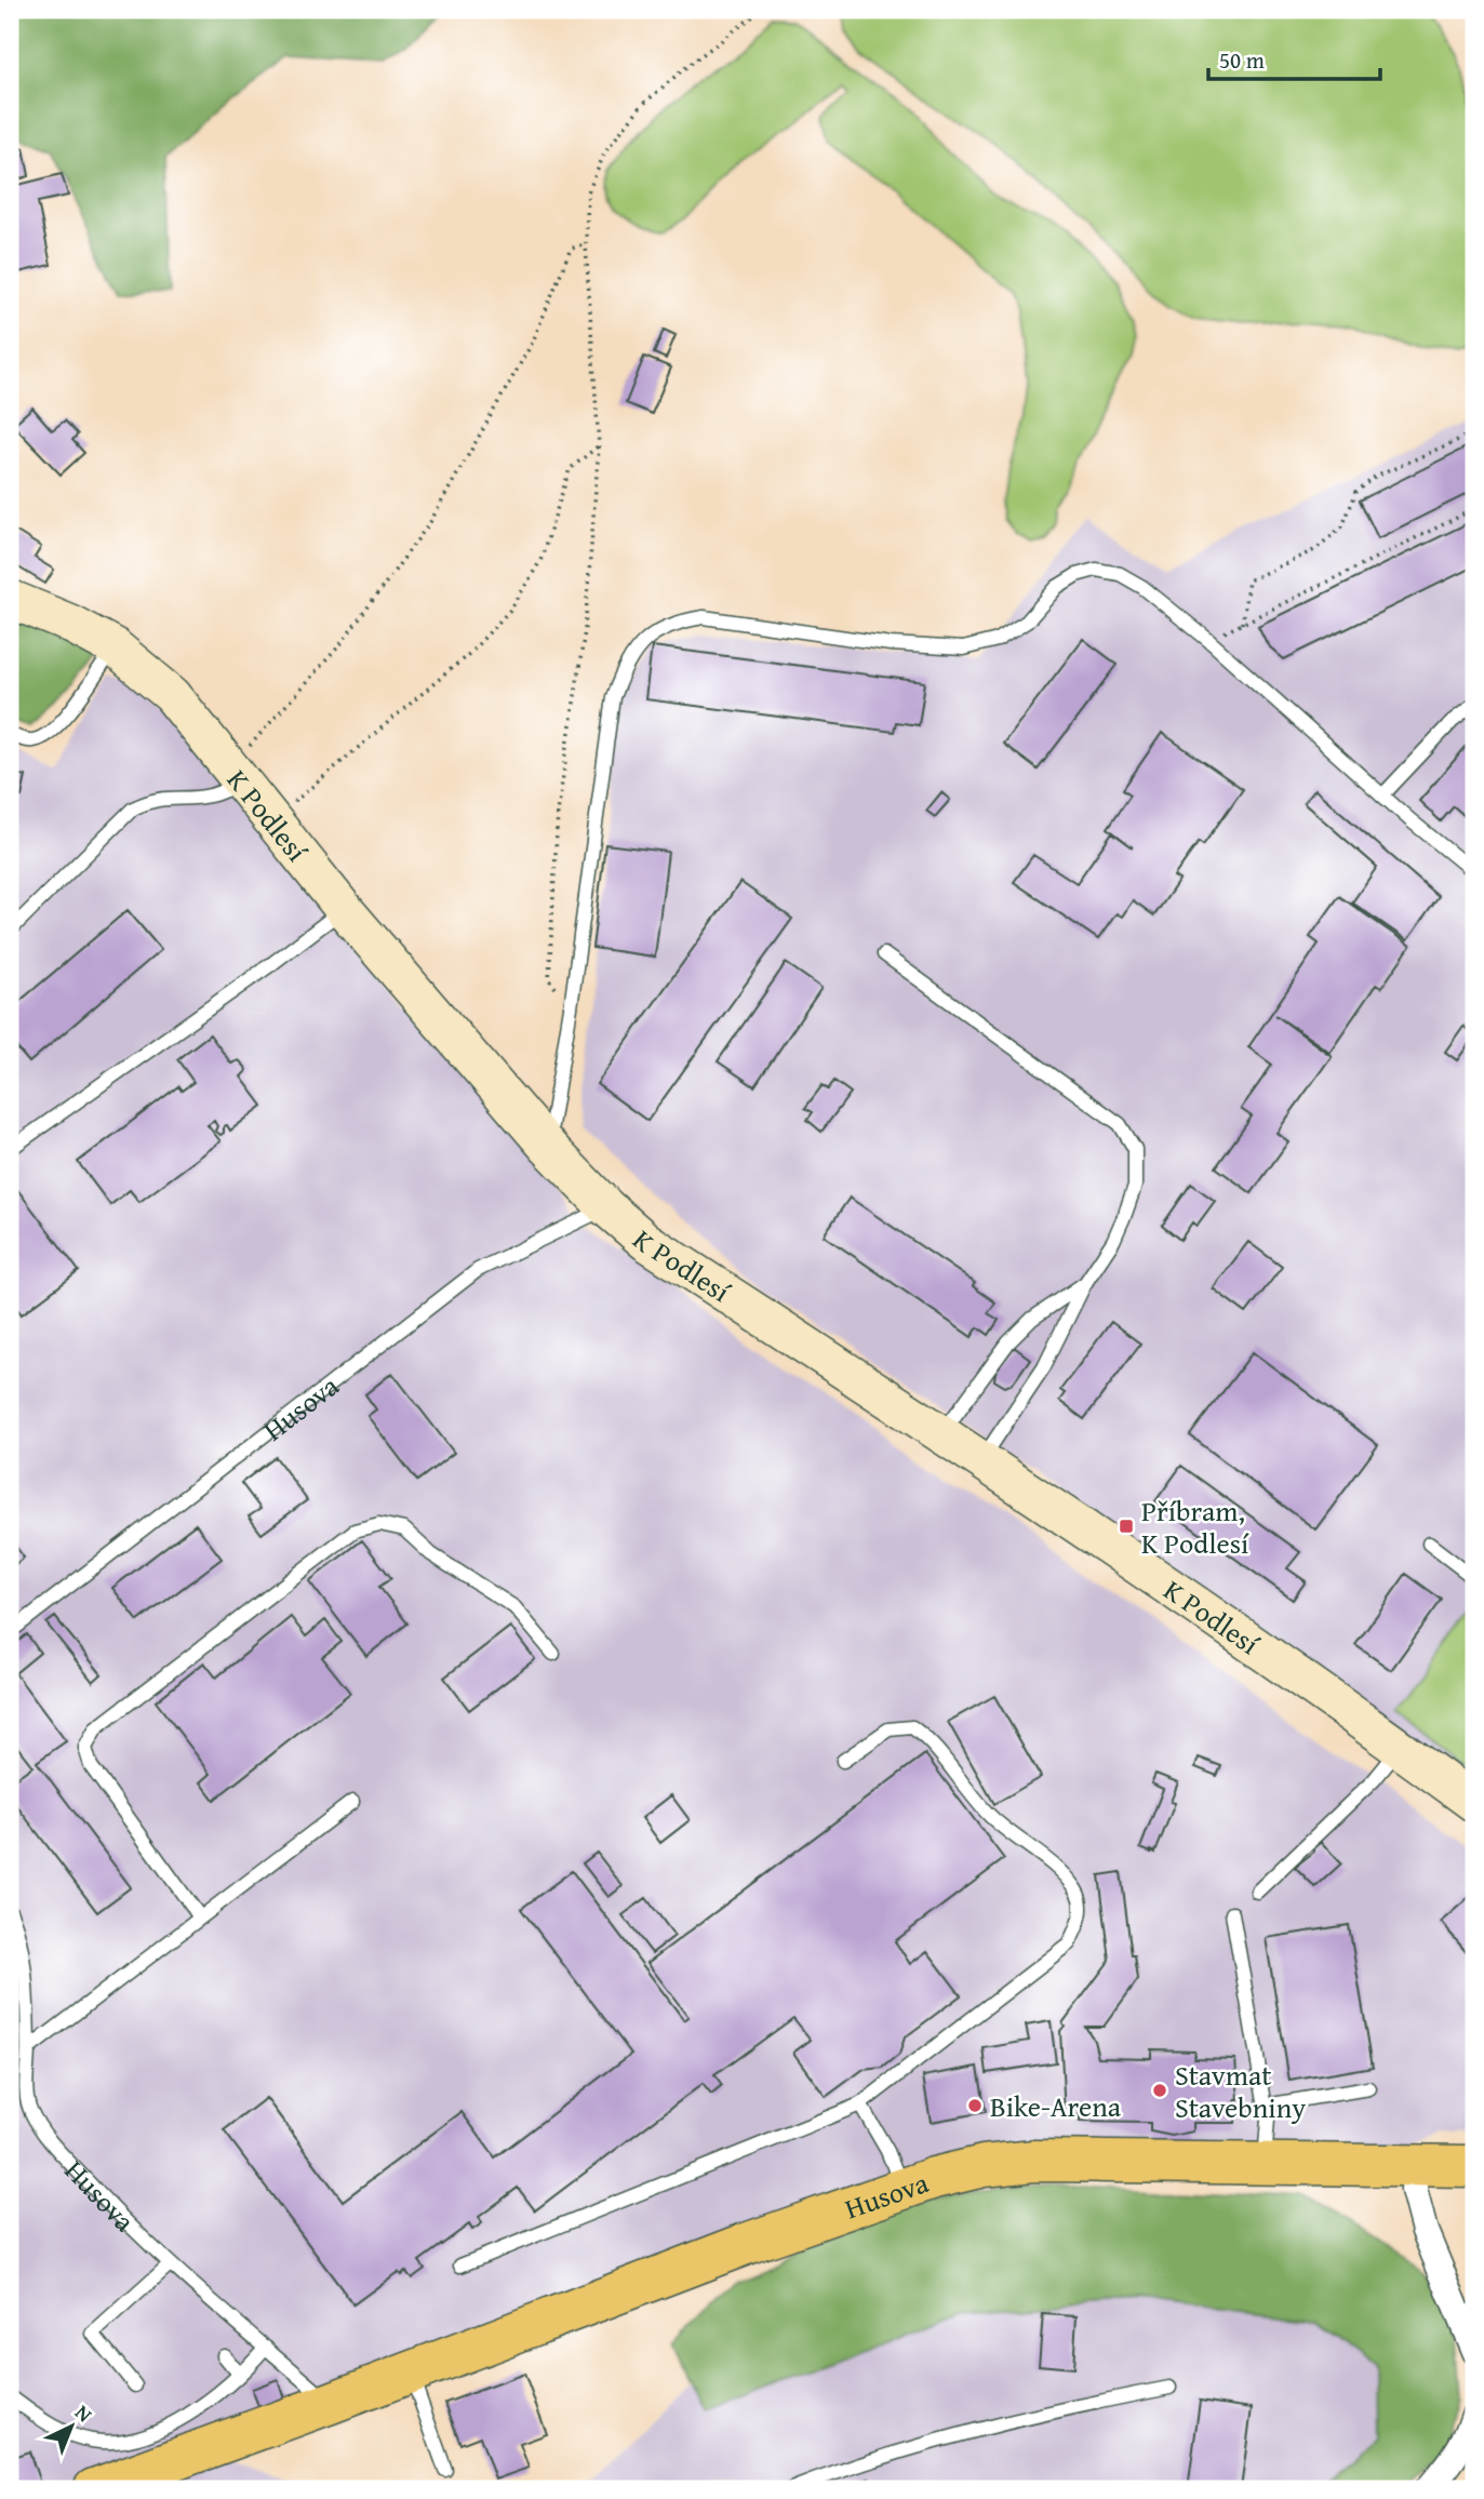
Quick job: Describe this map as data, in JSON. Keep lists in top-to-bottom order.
{
  "streets": {
    "main road": ["Husova"],
    "street": ["K Podlesí"]
  },
  "crossings": [
    ["K Podlesí", "Husova"]
  ],
  "places": {
    "transit": ["Příbram, K Podlesí"],
    "other": ["Stavmat Stavebniny", "Bike-Arena"]
  },
  "scale_bar": "50 m",
  "north": "top right"
}
